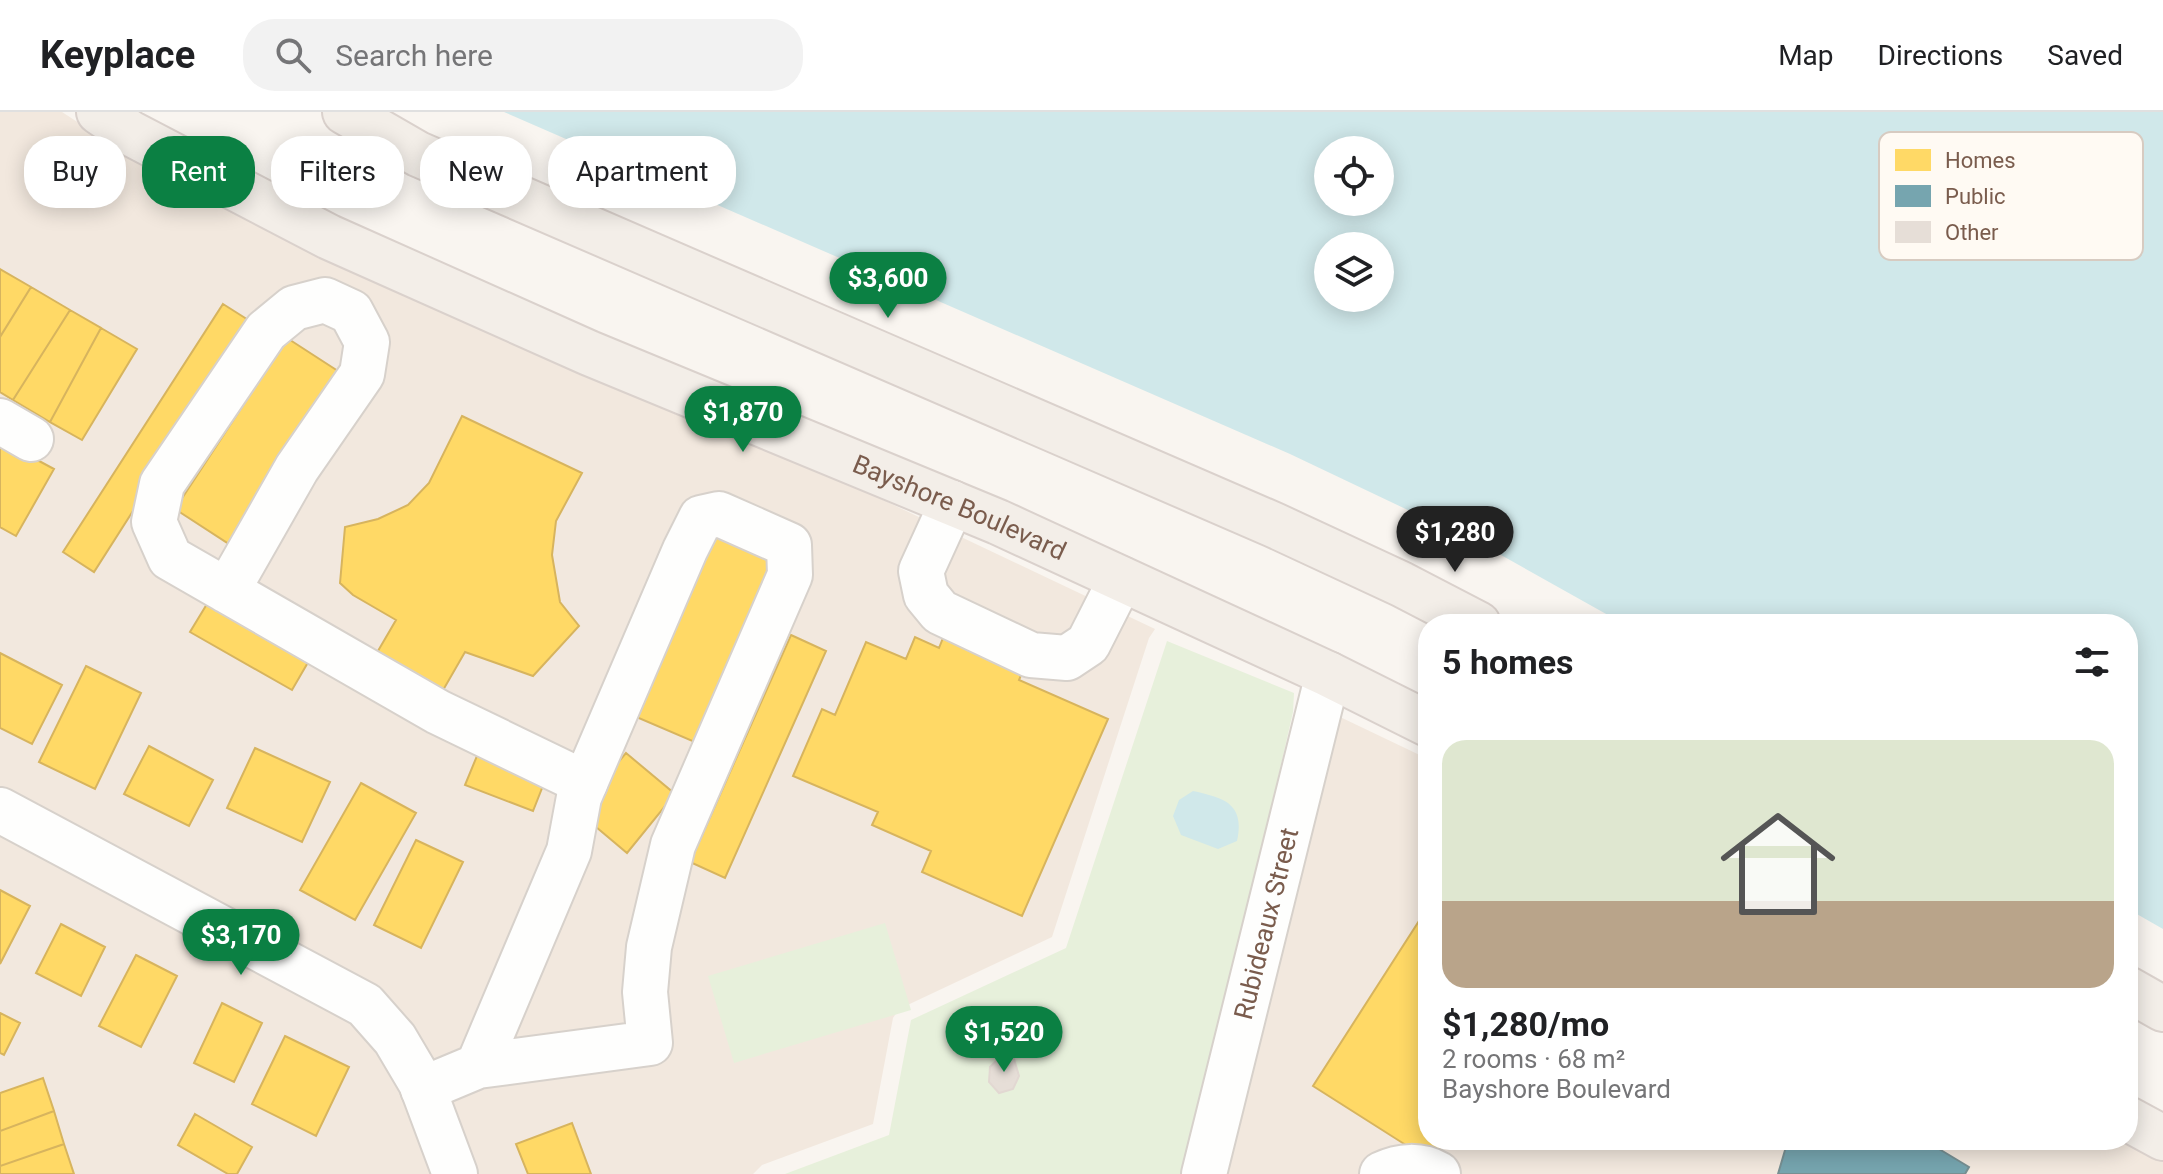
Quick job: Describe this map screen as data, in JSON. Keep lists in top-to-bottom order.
{
  "streets": {
    "main road": ["Bayshore Boulevard"],
    "street": ["Rubideaux Street"]
  },
  "crossings": [
    ["Bayshore Boulevard", "Rubideaux Street"]
  ],
  "legend": ["Homes", "Public", "Other"],
  "page": {
    "header": "Keyplace",
    "search": "Search here",
    "nav": ["Map", "Directions", "Saved"],
    "chip": [
      "Buy",
      "Rent",
      "Filters",
      "New",
      "Apartment"
    ],
    "price": [
      "$3,600",
      "$1,870",
      "$1,280",
      "$3,170",
      "$1,520"
    ],
    "heading": "5 homes",
    "list": [
      {
        "name": "$1,280/mo",
        "note": "2 rooms · 68 m² · Bayshore Boulevard"
      }
    ]
  }
}
